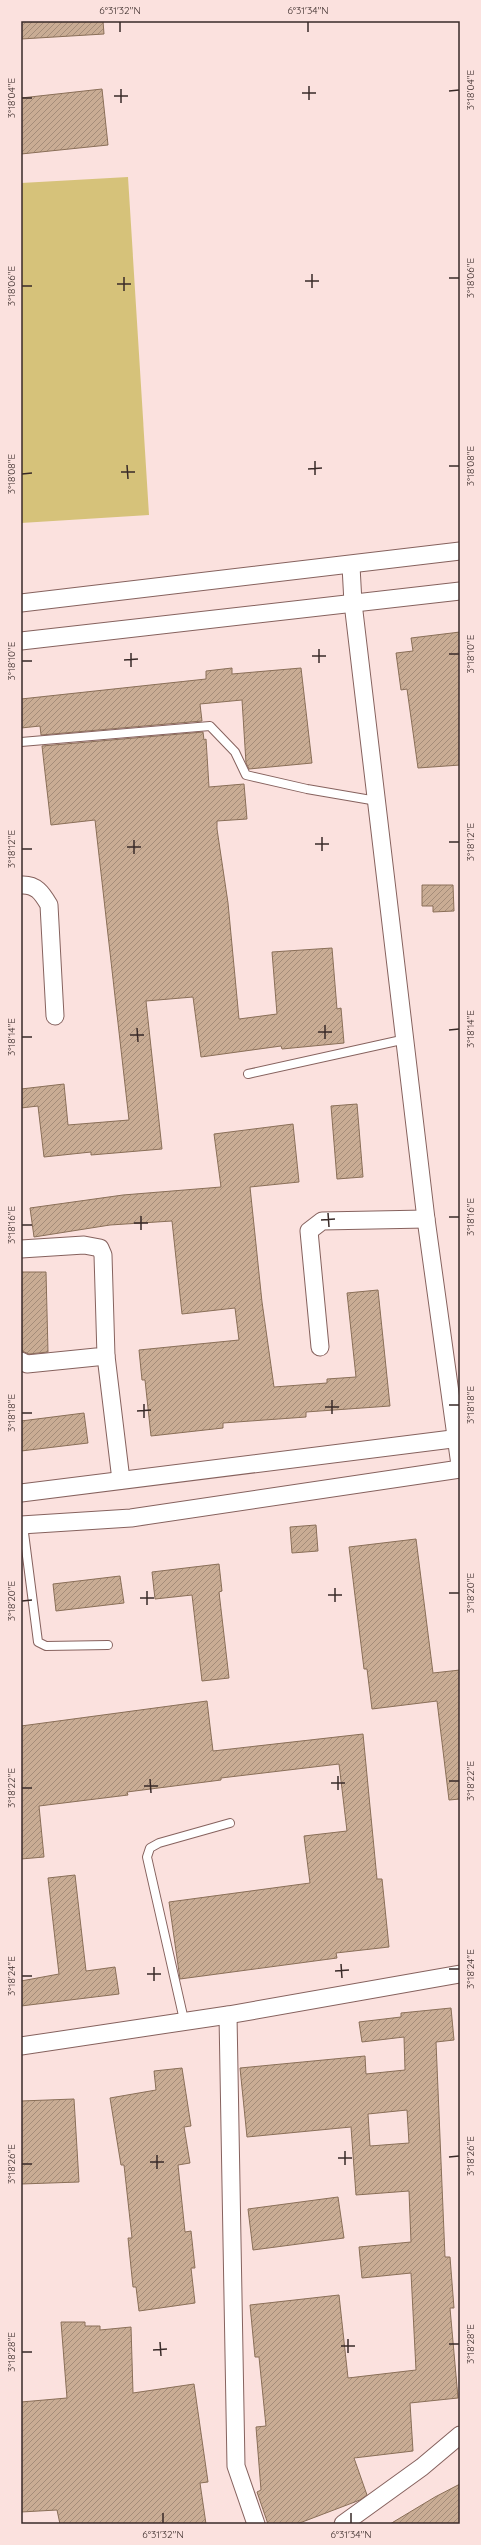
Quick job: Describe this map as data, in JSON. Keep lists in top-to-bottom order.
{
  "coordinates": [
    "6°31'32\"N",
    "6°31'34\"N",
    "3°18'04\"E",
    "3°18'06\"E",
    "3°18'08\"E",
    "3°18'10\"E",
    "3°18'12\"E",
    "3°18'14\"E",
    "3°18'16\"E",
    "3°18'18\"E",
    "3°18'20\"E",
    "3°18'22\"E",
    "3°18'24\"E",
    "3°18'26\"E",
    "3°18'28\"E"
  ]
}
